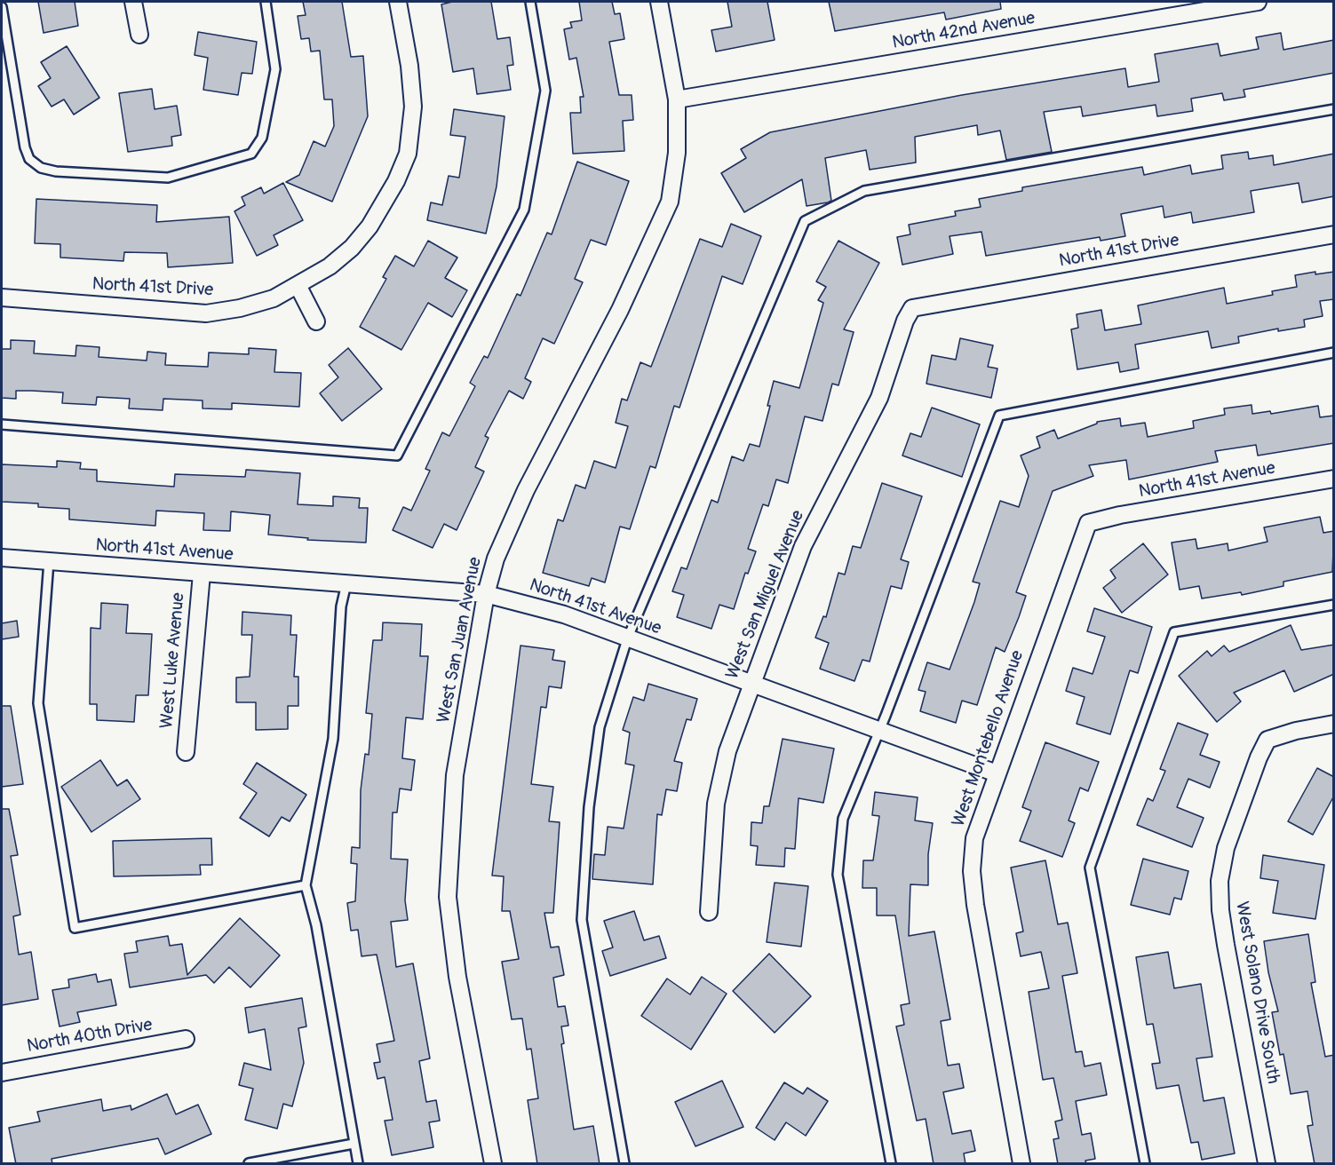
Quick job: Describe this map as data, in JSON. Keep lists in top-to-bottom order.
{
  "streets": {
    "street": [
      "North 42nd Avenue",
      "North 41st Drive",
      "North 41st Avenue",
      "West San Miguel Avenue",
      "West San Juan Avenue",
      "West Luke Avenue",
      "West Montebello Avenue",
      "West Solano Drive South",
      "North 40th Drive"
    ]
  },
  "crossings": [
    ["North 42nd Avenue", "West San Juan Avenue"],
    ["North 41st Drive", "West San Miguel Avenue"],
    ["North 41st Avenue", "West San Miguel Avenue"],
    ["North 41st Avenue", "West San Juan Avenue"],
    ["North 41st Avenue", "West Luke Avenue"],
    ["North 41st Avenue", "West Montebello Avenue"]
  ]
}
